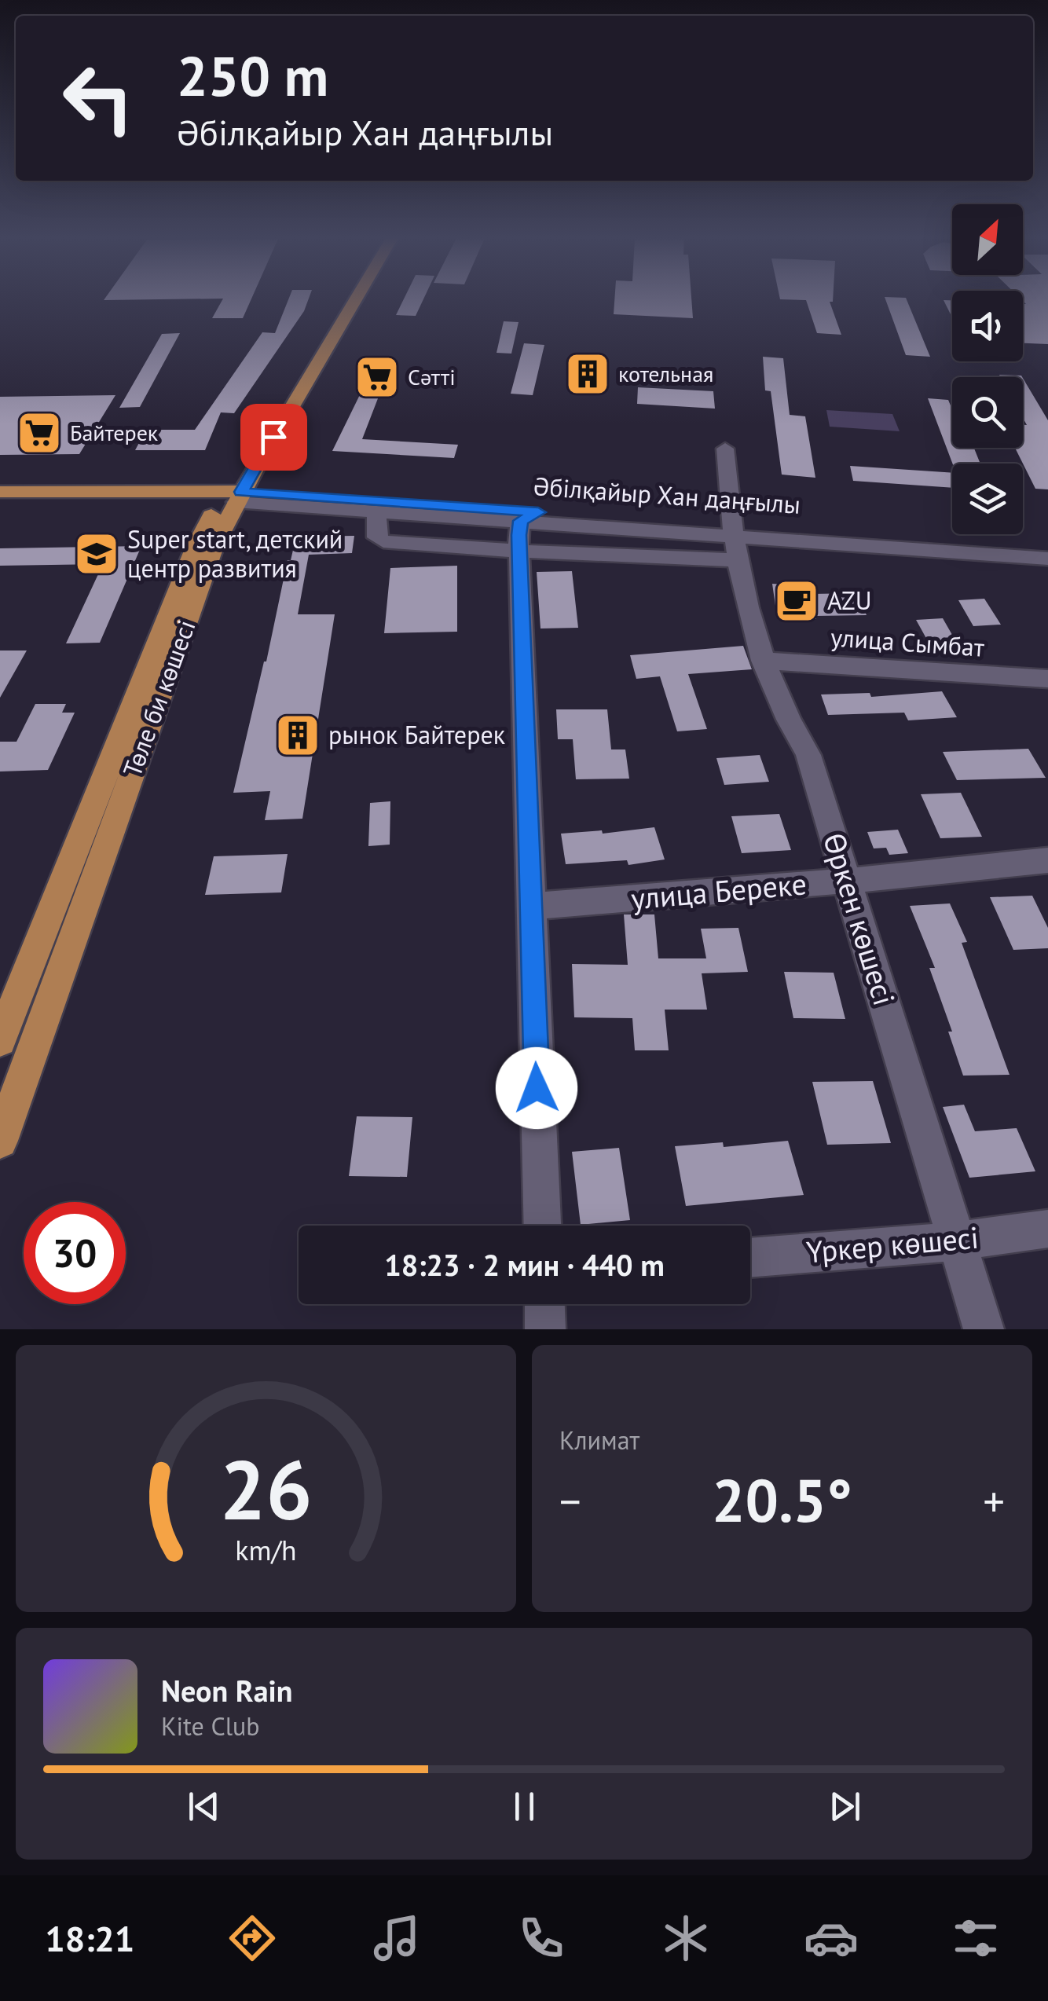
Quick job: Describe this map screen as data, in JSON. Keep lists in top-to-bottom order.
{
  "streets": {
    "main road": ["Әбілқайыр Хан даңғылы", "Төле би көшесі"],
    "street": [
      "улица Сымбат",
      "улица Береке",
      "Өркен көшесі",
      "Үркер көшесі"
    ]
  },
  "crossings": [
    ["Әбілқайыр Хан даңғылы", "Төле би көшесі"],
    ["Әбілқайыр Хан даңғылы", "Өркен көшесі"],
    ["улица Сымбат", "Өркен көшесі"],
    ["улица Береке", "Өркен көшесі"],
    ["Өркен көшесі", "Үркер көшесі"]
  ],
  "places": {
    "building": ["котельная", "рынок Байтерек"],
    "supermarket": ["Cәтті", "Байтерек"],
    "school or university": ["Super start, детский центр развития"],
    "cafe": ["AZU"]
  },
  "north": "top right",
  "page": {
    "turn": ["250 m", "Әбілқайыр Хан даңғылы"],
    "limit": "30",
    "trip": "18:23 · 2 мин · 440 m",
    "tile": "Климат",
    "heat": ["−", "20.5°", "+"],
    "song": ["Neon Rain", "Kite Club"],
    "tabs": "18:21",
    "gauge": ["26", "km/h"]
  }
}
